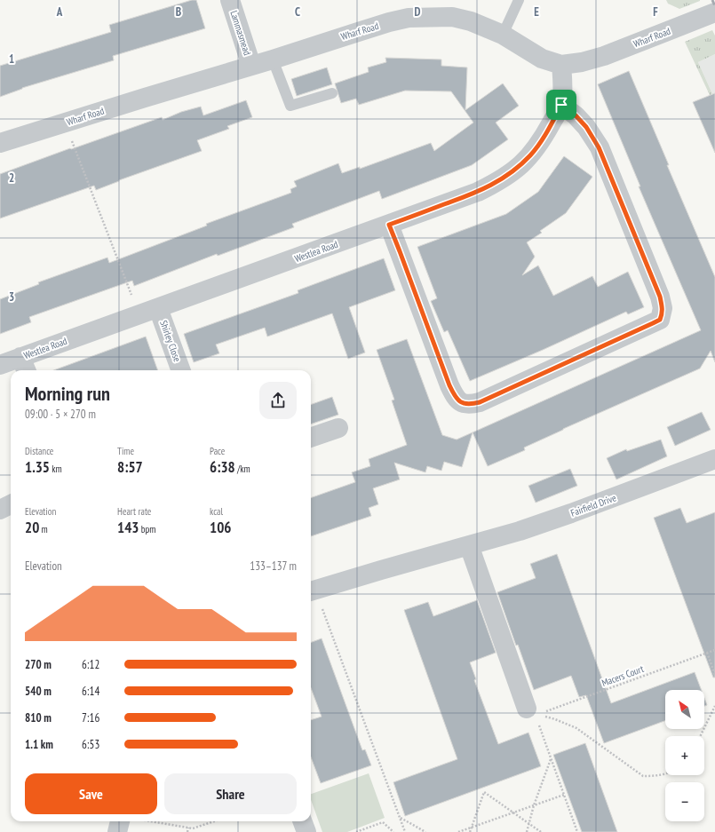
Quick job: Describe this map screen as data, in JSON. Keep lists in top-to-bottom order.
{
  "streets": {
    "street": [
      "Wharf Road",
      "Lammasmead",
      "Westlea Road",
      "Shirley Close",
      "Fairfield Drive"
    ],
    "path": ["Macers Court"]
  },
  "crossings": [
    ["Wharf Road", "Lammasmead"],
    ["Wharf Road", "Westlea Road"],
    ["Westlea Road", "Shirley Close"]
  ],
  "north": "top left",
  "page": {
    "heading": ["Morning run", "09:00 · 5 × 270 m"],
    "stats": [
      ["Distance", "1.35 km"],
      ["Time", "8:57"],
      ["Pace", "6:38 /km"],
      ["Elevation", "20 m"],
      ["Heart rate", "143 bpm"],
      ["kcal", "106"]
    ],
    "chart": ["Elevation", "133–137 m"],
    "list": [
      {
        "name": "270 m",
        "note": "6:12"
      },
      {
        "name": "540 m",
        "note": "6:14"
      },
      {
        "name": "810 m",
        "note": "7:16"
      },
      {
        "name": "1.1 km",
        "note": "6:53"
      }
    ],
    "map_buttons": ["+", "−"],
    "buttons": ["Save", "Share"]
  },
  "grid": {
    "columns": [
      "A",
      "B",
      "C",
      "D",
      "E",
      "F"
    ],
    "rows": ["1", "2", "3"]
  }
}
